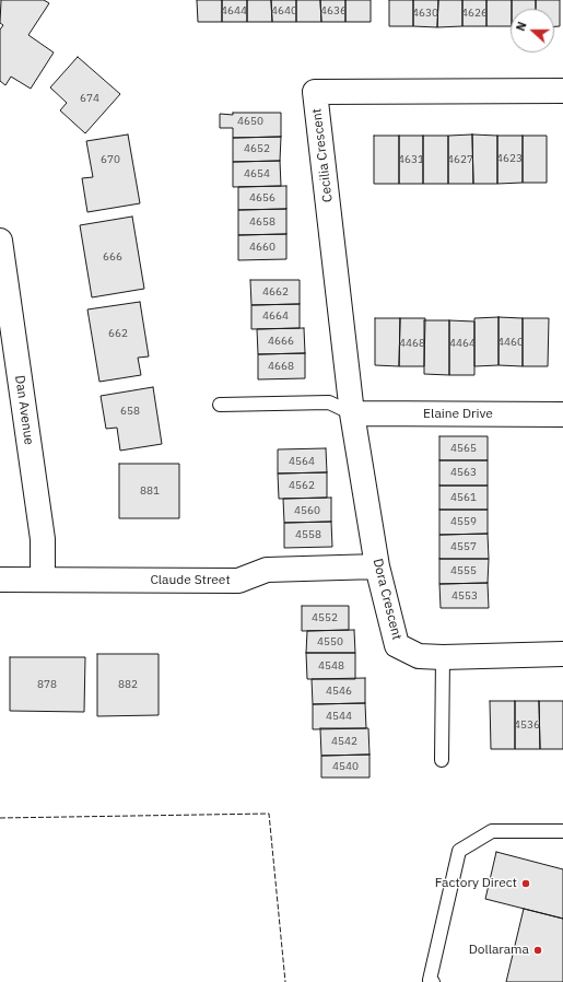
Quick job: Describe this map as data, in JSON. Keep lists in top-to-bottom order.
{
  "streets": {
    "street": [
      "Cecilia Crescent",
      "Dan Avenue",
      "Elaine Drive",
      "Claude Street",
      "Dora Crescent"
    ]
  },
  "crossings": [
    ["Cecilia Crescent", "Elaine Drive"],
    ["Cecilia Crescent", "Dora Crescent"],
    ["Dan Avenue", "Claude Street"],
    ["Elaine Drive", "Dora Crescent"],
    ["Claude Street", "Dora Crescent"]
  ],
  "places": ["Factory Direct", "Dollarama"],
  "house_numbers": [
    "4644",
    "4640",
    "4636",
    "4630",
    "4626",
    "674",
    "4650",
    "4652",
    "4623",
    "670",
    "4631",
    "4627",
    "4654",
    "4656",
    "4658",
    "4660",
    "666",
    "4662",
    "4664",
    "662",
    "4666",
    "4460",
    "4468",
    "4464",
    "4668",
    "658",
    "4565",
    "4564",
    "4563",
    "4562",
    "881",
    "4561",
    "4560",
    "4559",
    "4558",
    "4557",
    "4555",
    "4553",
    "4552",
    "4550",
    "4548",
    "878",
    "882",
    "4546",
    "4544",
    "4536",
    "4542",
    "4540"
  ],
  "north": "left"
}
